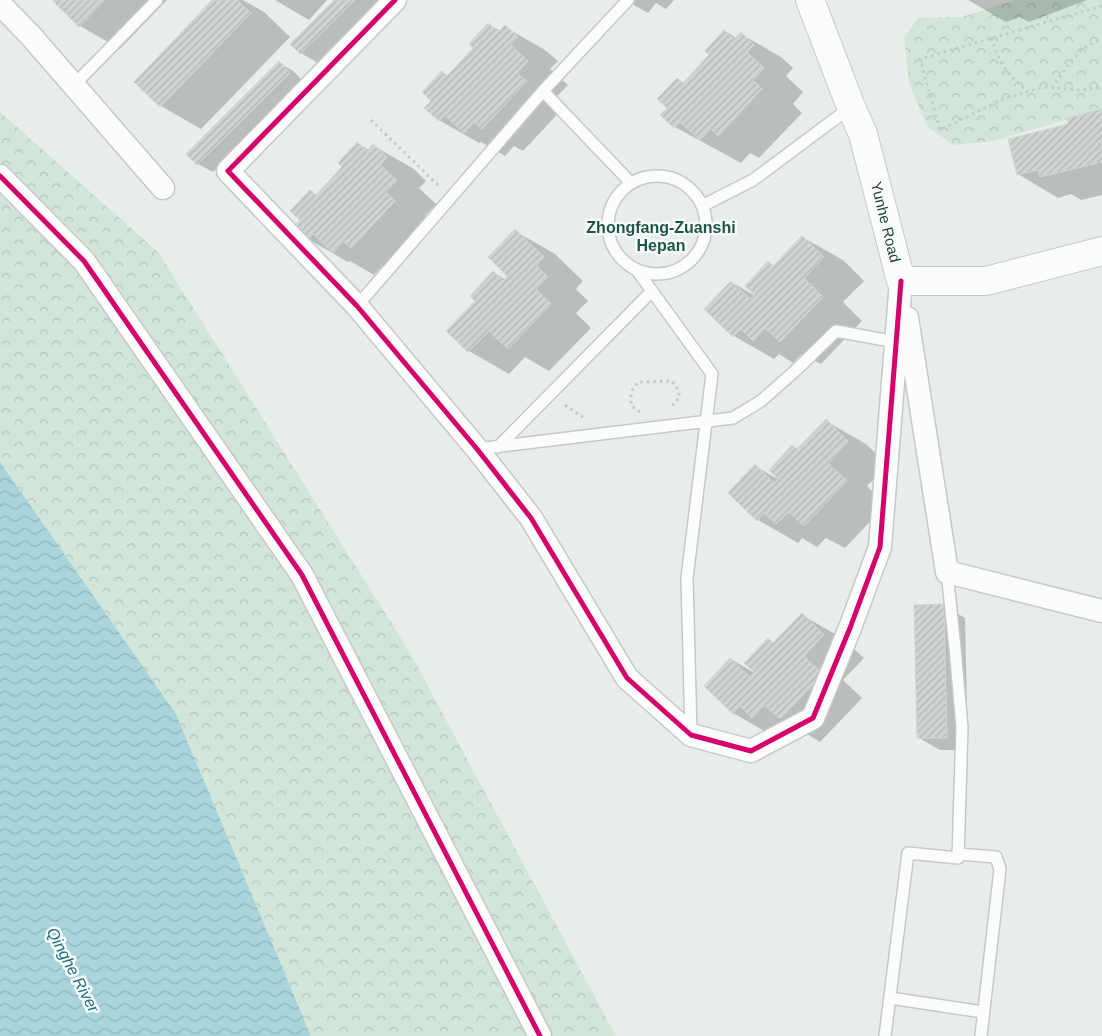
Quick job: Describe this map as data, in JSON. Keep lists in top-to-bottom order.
{
  "streets": {
    "street": ["Yunhe Road"]
  },
  "districts": ["Zhongfang-Zuanshi Hepan"],
  "water": ["Qinghe River"]
}
